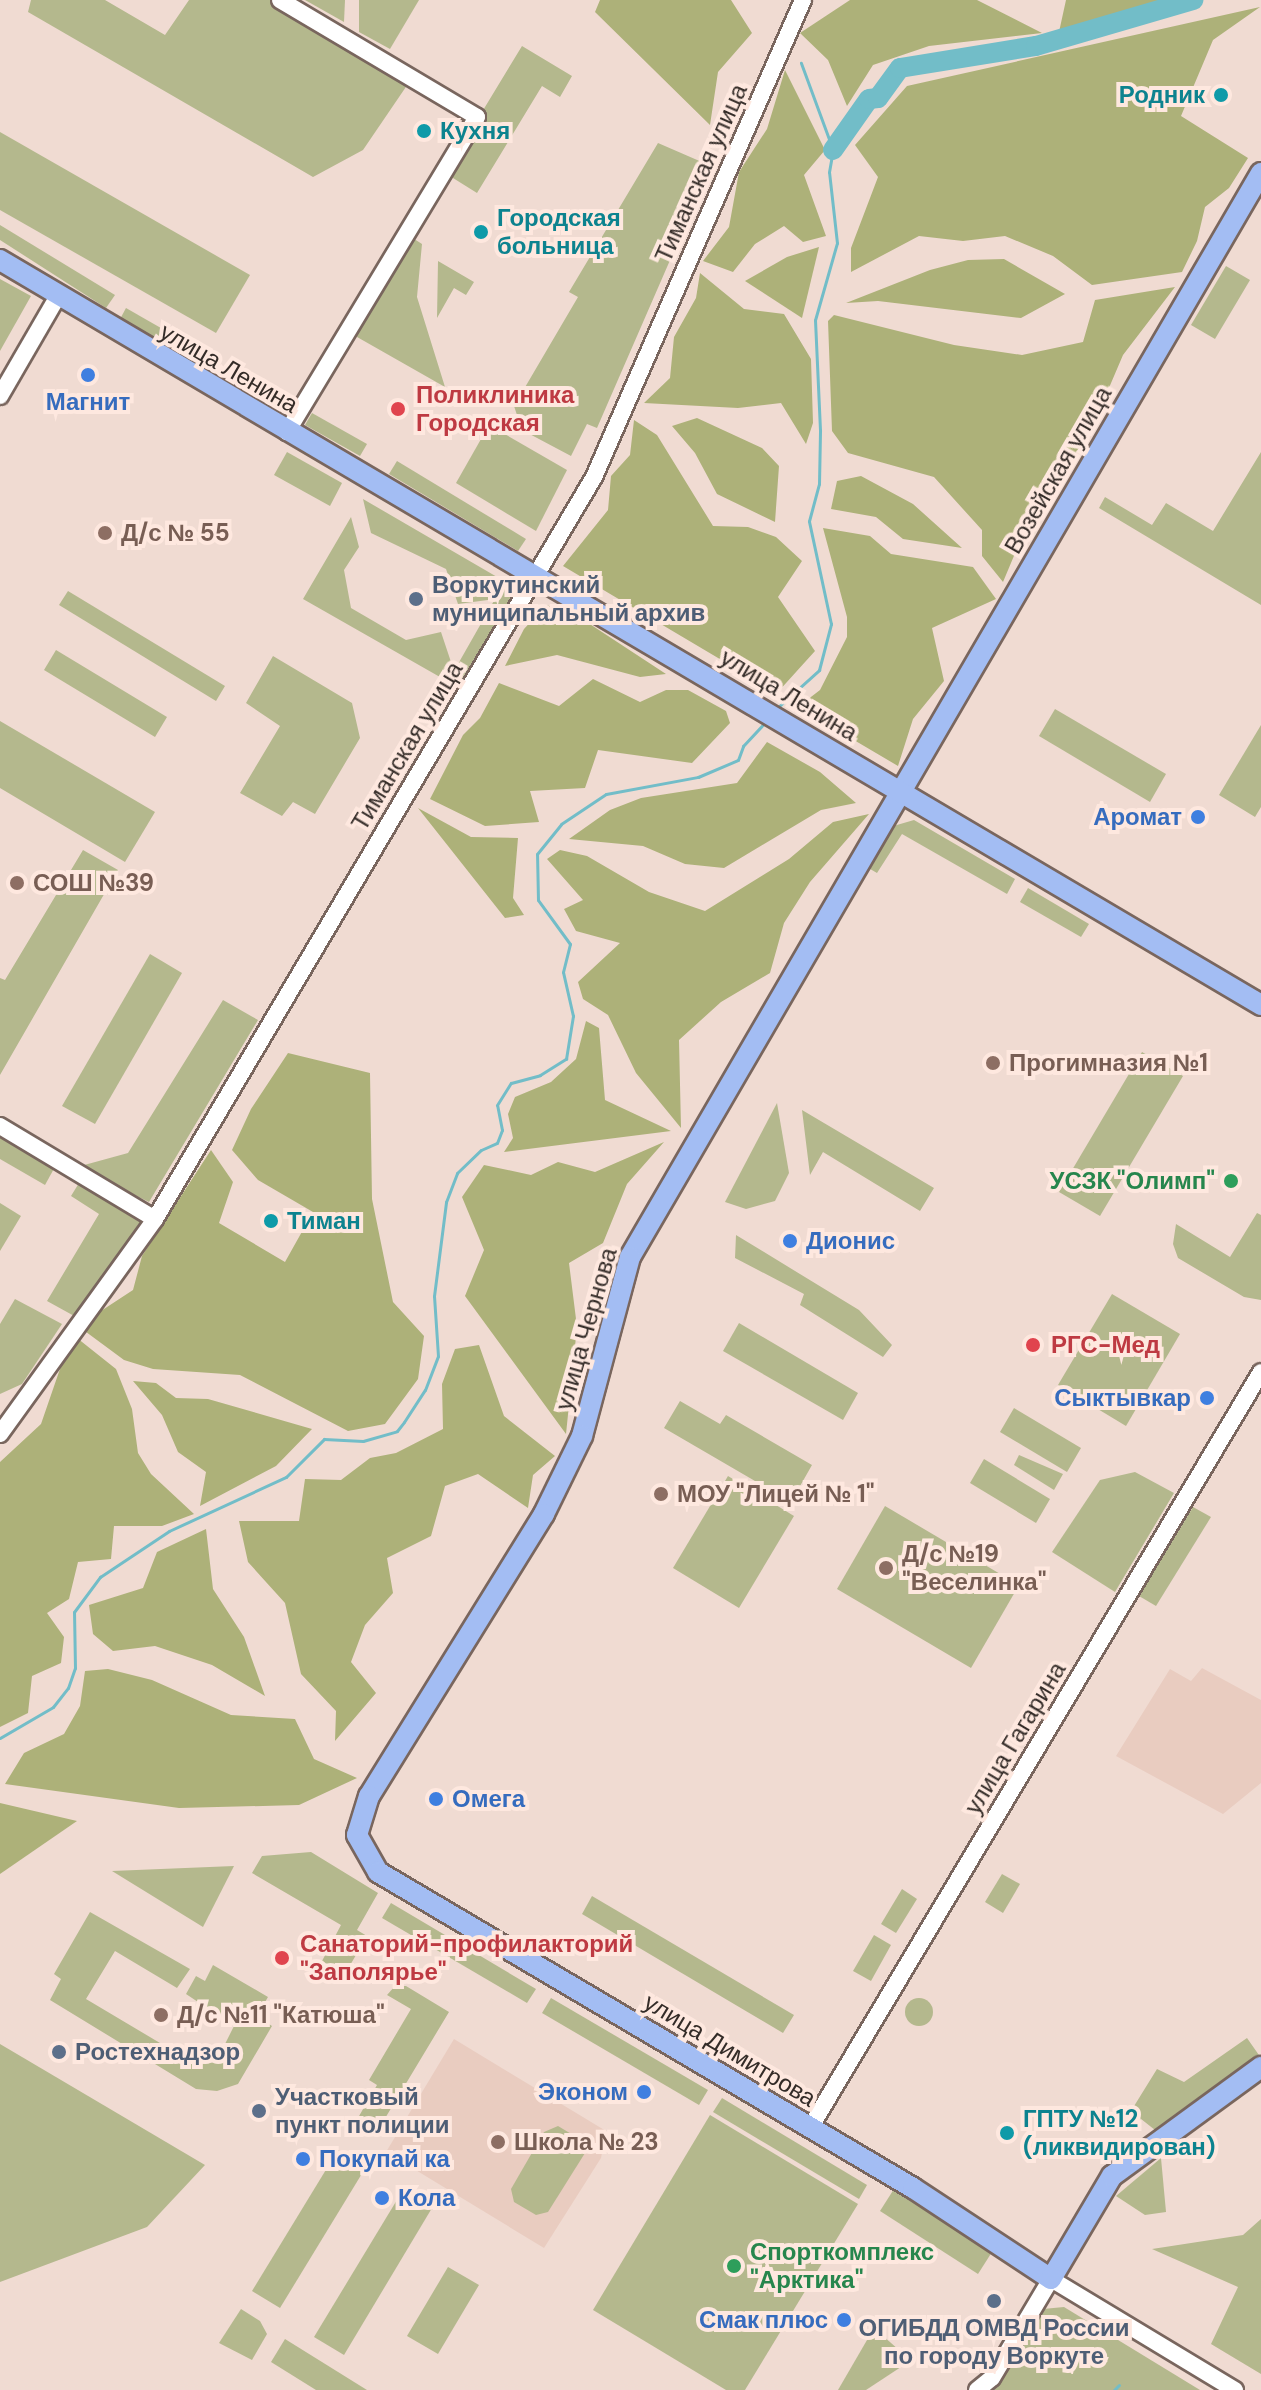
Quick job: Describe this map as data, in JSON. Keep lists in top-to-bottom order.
{
  "streets": {
    "main road": [
      "улица Ленина",
      "Возейская улица",
      "улица Чернова",
      "улица Димитрова"
    ],
    "street": ["Тиманская улица", "улица Гагарина"]
  },
  "crossings": [
    ["Тиманская улица", "улица Ленина"],
    ["улица Ленина", "Возейская улица"],
    ["улица Ленина", "улица Чернова"],
    ["Возейская улица", "улица Чернова"],
    ["улица Чернова", "улица Димитрова"],
    ["улица Гагарина", "улица Димитрова"]
  ],
  "places": [
    "Родник",
    "Кухня",
    "Городская больница",
    "Магнит",
    "Поликлиника Городская",
    "Д/с № 55",
    "Воркутинский муниципальный архив",
    "Аромат",
    "СОШ №39",
    "Прогимназия №1",
    "УСЗК \"Олимп\"",
    "Тиман",
    "Дионис",
    "РГС-Мед",
    "Сыктывкар",
    "МОУ \"Лицей № 1\"",
    "Д/с №19 \"Веселинка\"",
    "Омега",
    "Санаторий-профилакторий \"Заполярье\"",
    "Д/с №11 \"Катюша\"",
    "Ростехнадзор",
    "Эконом",
    "Участковый пункт полиции",
    "ГПТУ №12 (ликвидирован)",
    "Школа № 23",
    "Покупай ка",
    "Кола",
    "Спорткомплекс \"Арктика\"",
    "ОГИБДД ОМВД России по городу Воркуте",
    "Смак плюс"
  ]
}
